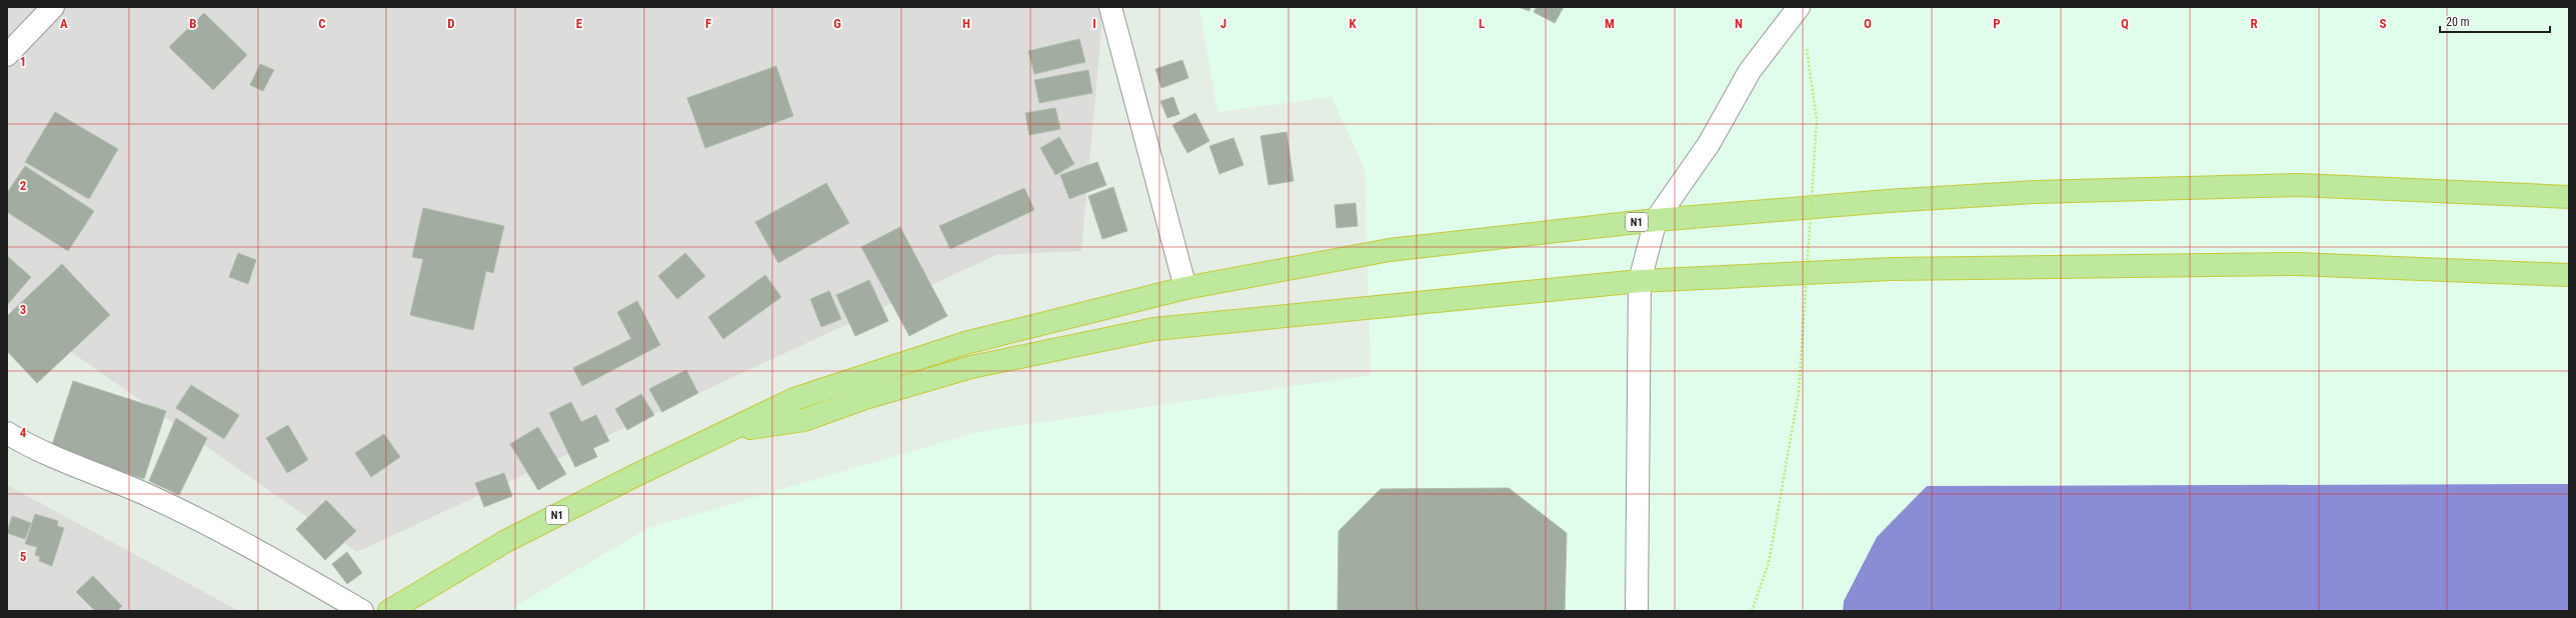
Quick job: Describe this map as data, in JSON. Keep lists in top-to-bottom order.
{
  "streets": {
    "highway": ["N1"]
  },
  "scale_bar": "20 m",
  "grid": {
    "columns": [
      "A",
      "B",
      "C",
      "D",
      "E",
      "F",
      "G",
      "H",
      "I",
      "J",
      "K",
      "L",
      "M",
      "N",
      "O",
      "P",
      "Q",
      "R",
      "S"
    ],
    "rows": [
      "1",
      "2",
      "3",
      "4",
      "5"
    ]
  }
}
